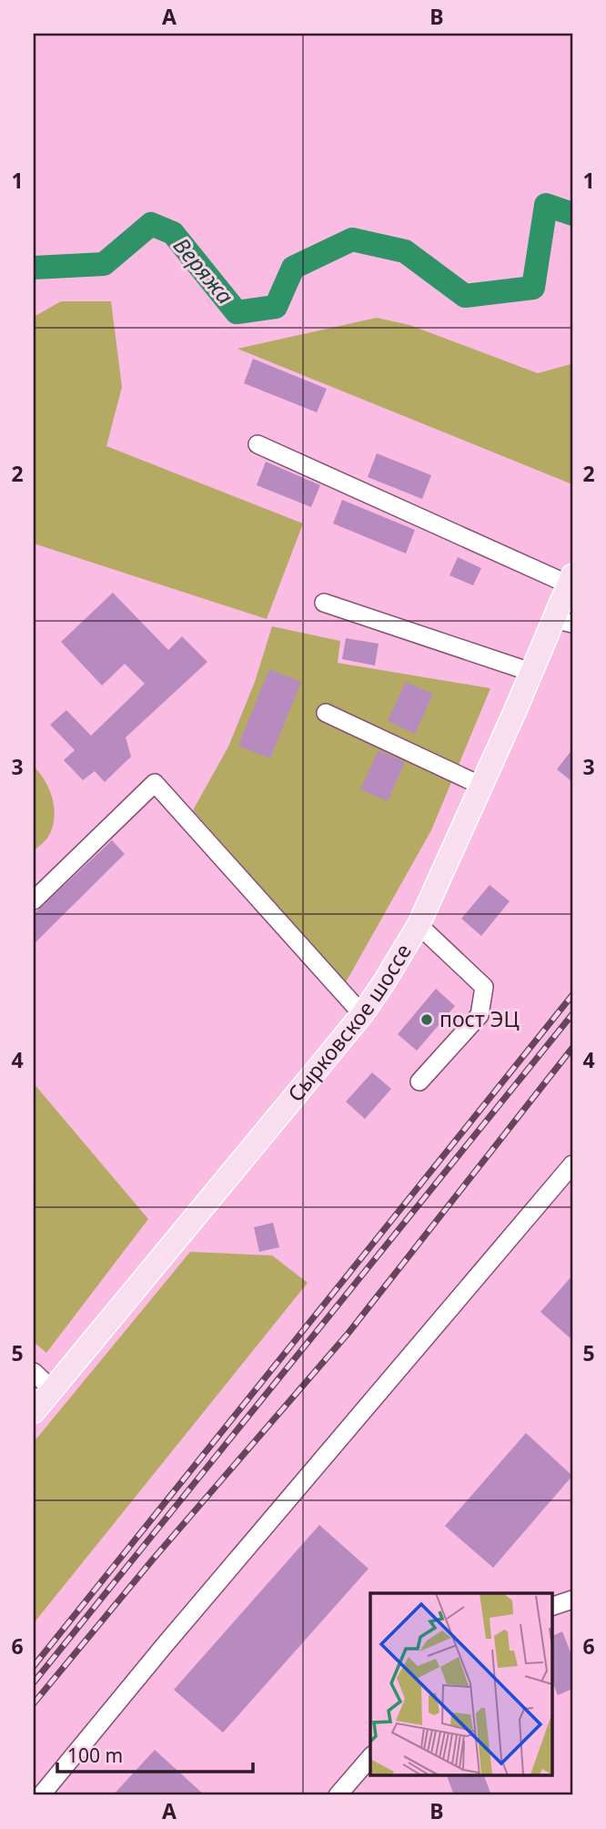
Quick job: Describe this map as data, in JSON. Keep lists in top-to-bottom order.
{
  "streets": {
    "main road": ["Сырковское шоссе"]
  },
  "water": ["Веряжа"],
  "places": ["пост ЭЦ"],
  "scale_bar": "100 m",
  "grid": {
    "columns": ["A", "B"],
    "rows": [
      "1",
      "2",
      "3",
      "4",
      "5",
      "6"
    ]
  }
}
